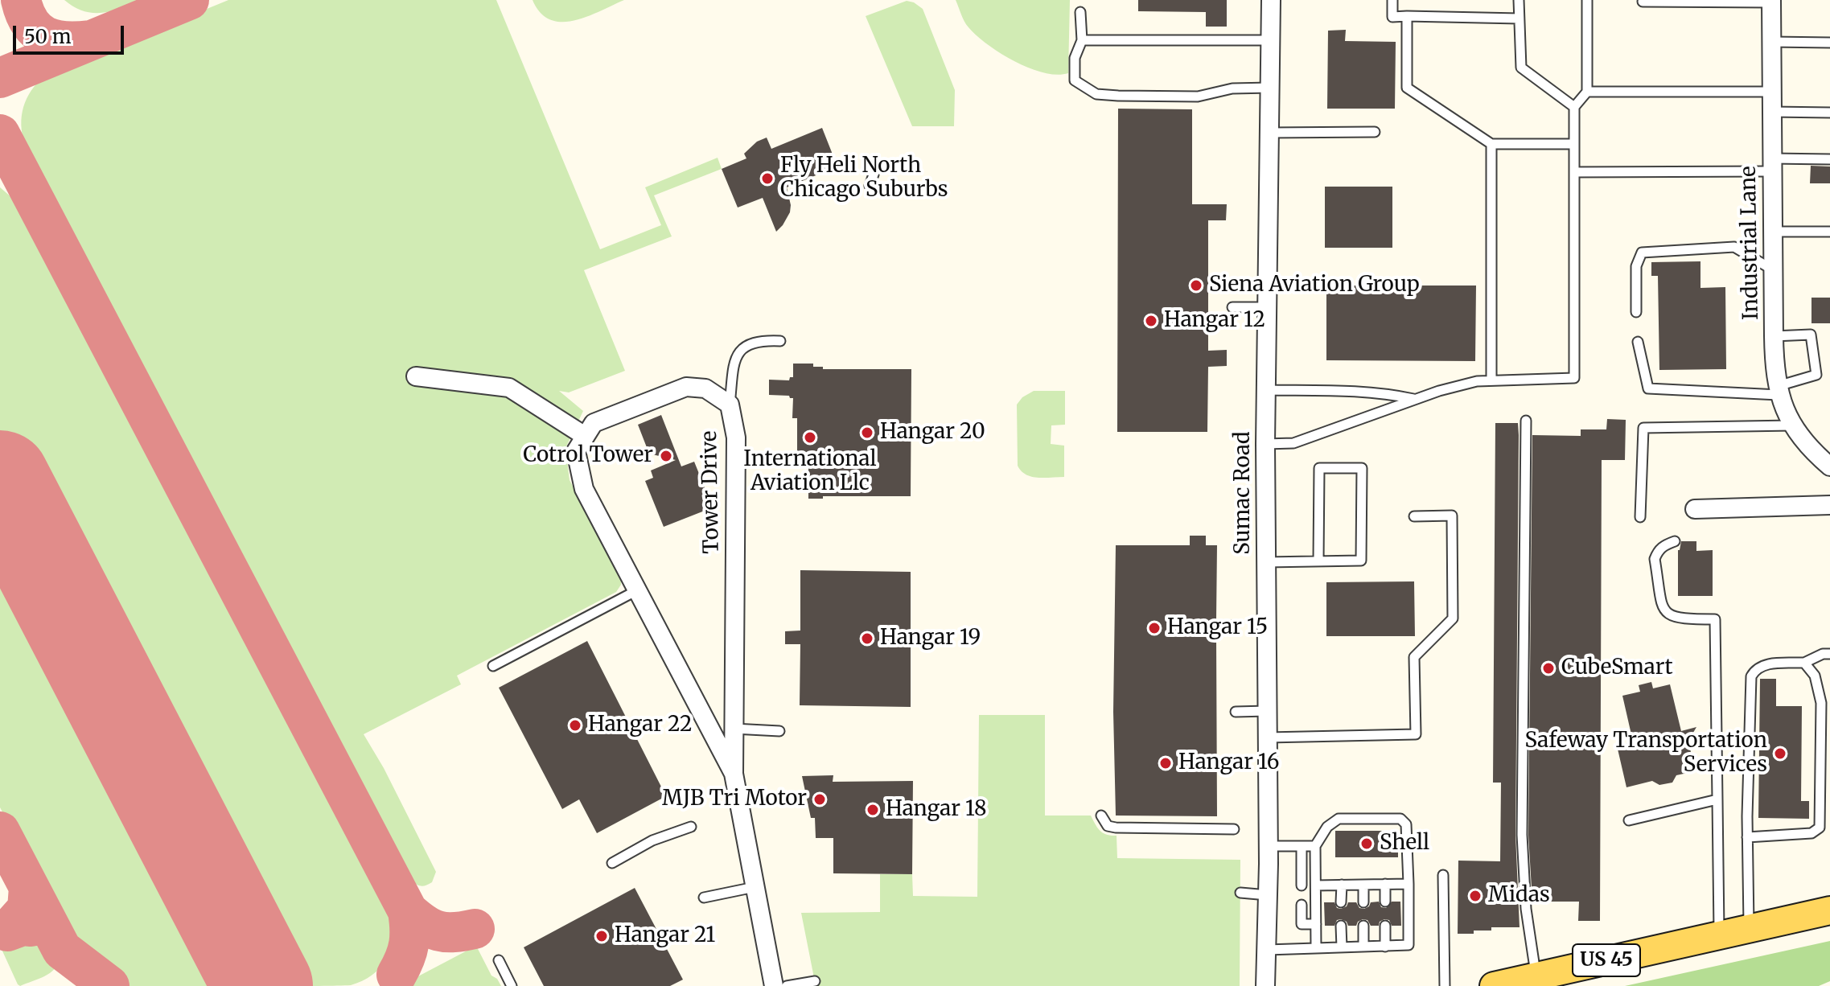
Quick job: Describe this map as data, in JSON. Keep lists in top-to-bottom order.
{
  "streets": {
    "main road": ["US 45"],
    "street": ["Industrial Lane", "Tower Drive", "Sumac Road"]
  },
  "places": [
    "Fly Heli North Chicago Suburbs",
    "Siena Aviation Group",
    "Hangar 12",
    "Hangar 20",
    "International Aviation Llc",
    "Cotrol Tower",
    "Hangar 15",
    "Hangar 19",
    "CubeSmart",
    "Hangar 22",
    "Safeway Transportation Services",
    "Hangar 16",
    "MJB Tri Motor",
    "Hangar 18",
    "Shell",
    "Midas",
    "Hangar 21"
  ],
  "scale_bar": "50 m"
}
